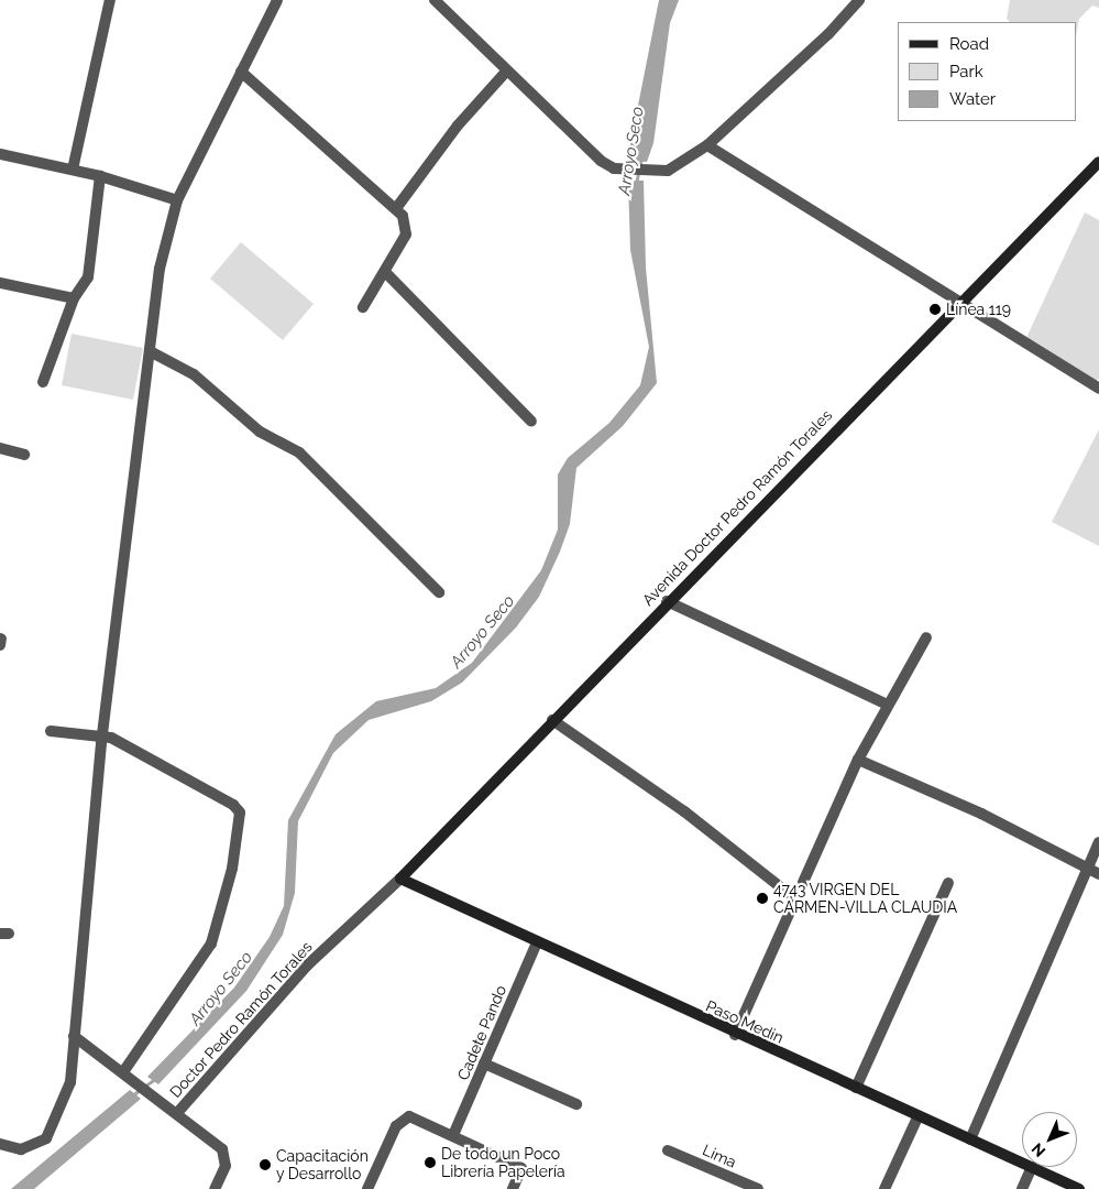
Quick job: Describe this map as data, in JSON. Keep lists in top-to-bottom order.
{
  "streets": {
    "street": [
      "Avenida Doctor Pedro Ramón Torales",
      "Doctor Pedro Ramón Torales",
      "Paso Medin",
      "Cadete Pando",
      "Lima"
    ]
  },
  "crossings": [
    ["Avenida Doctor Pedro Ramón Torales", "Doctor Pedro Ramón Torales"],
    ["Avenida Doctor Pedro Ramón Torales", "Paso Medin"],
    ["Doctor Pedro Ramón Torales", "Paso Medin"],
    ["Paso Medin", "Cadete Pando"]
  ],
  "water": ["Arroyo Seco"],
  "places": [
    "Línea 119",
    "4743 VIRGEN DEL CARMEN-VILLA CLAUDIA",
    "De todo un Poco Librería Papelería",
    "Capacitación y Desarrollo"
  ],
  "legend": ["Road", "Park", "Water"],
  "north": "bottom left"
}
